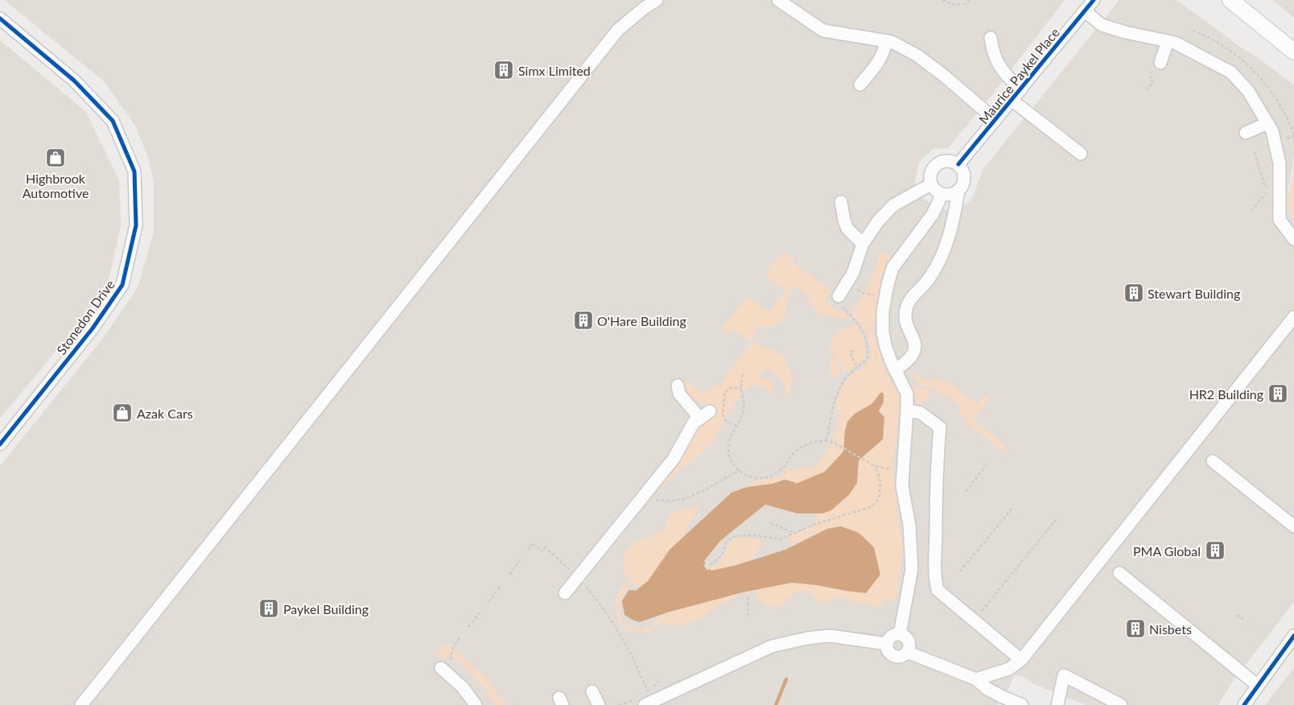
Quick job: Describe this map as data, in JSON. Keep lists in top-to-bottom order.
{
  "streets": {
    "street": ["Maurice Paykel Place", "Stonedon Drive"]
  },
  "places": {
    "building": [
      "Simx Limited",
      "Stewart Building",
      "O'Hare Building",
      "HR2 Building",
      "PMA Global",
      "Paykel Building",
      "Nisbets"
    ],
    "shop": ["Highbrook Automotive", "Azak Cars"]
  }
}
